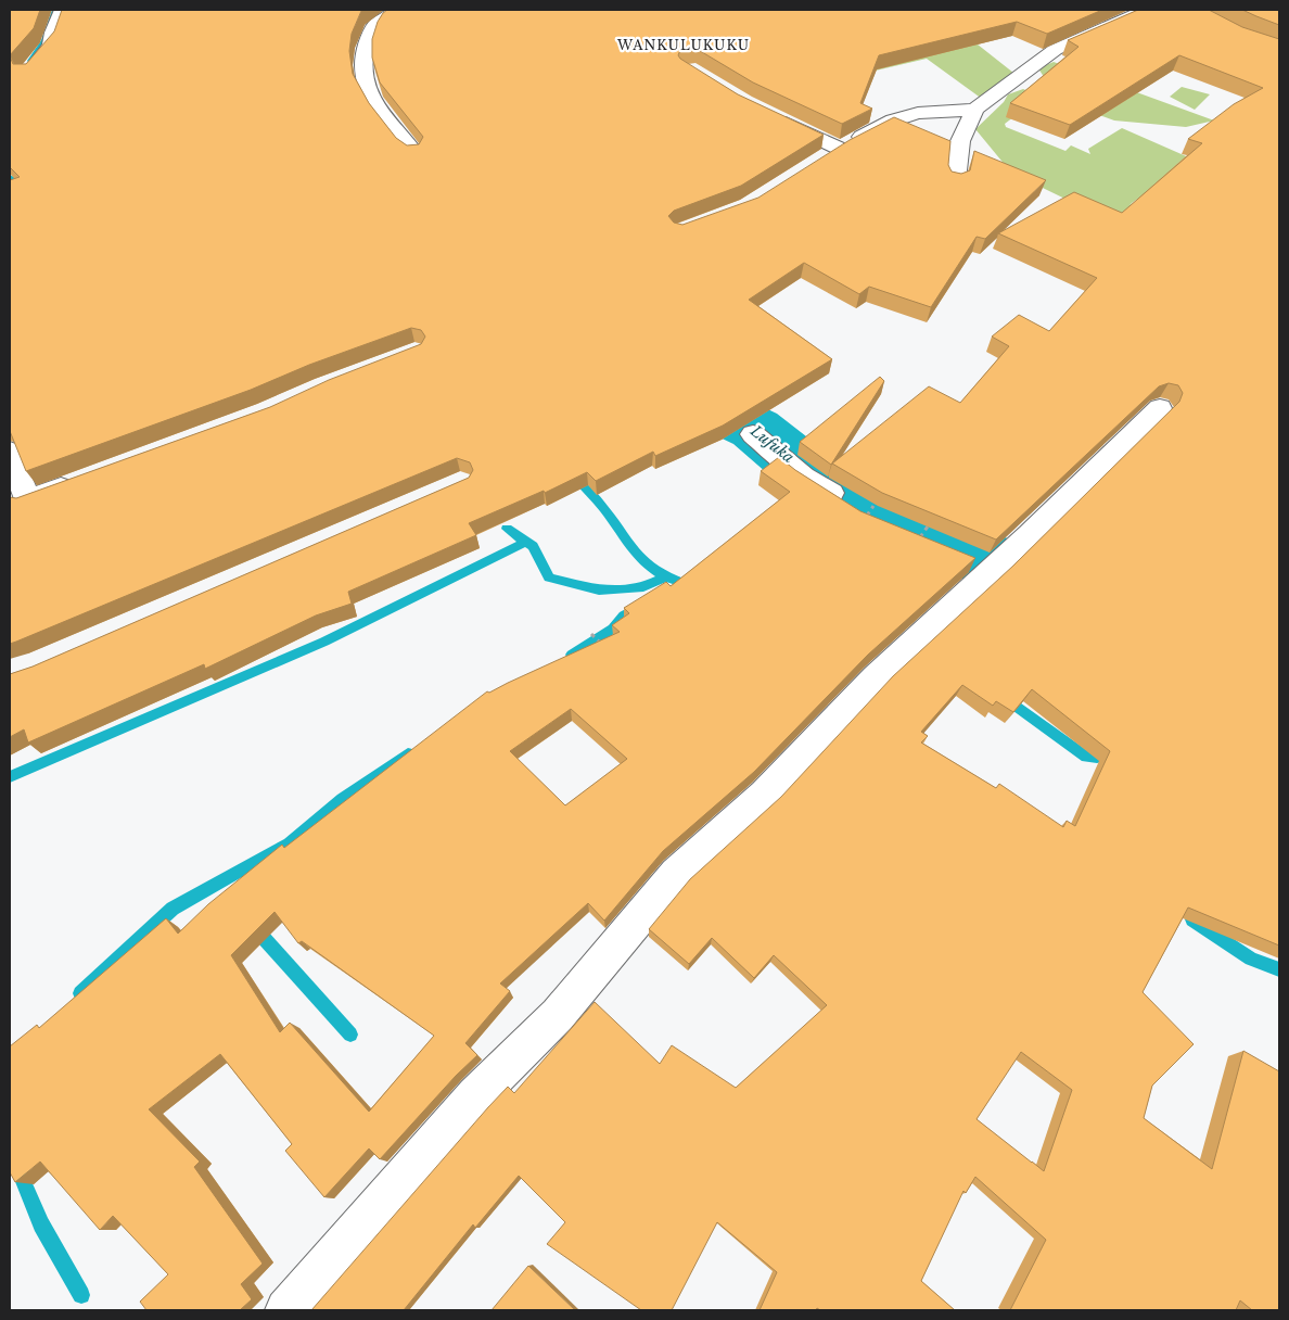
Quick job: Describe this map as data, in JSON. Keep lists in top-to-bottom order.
{
  "districts": ["WANKULUKUKU"],
  "water": ["Lufuka"]
}
